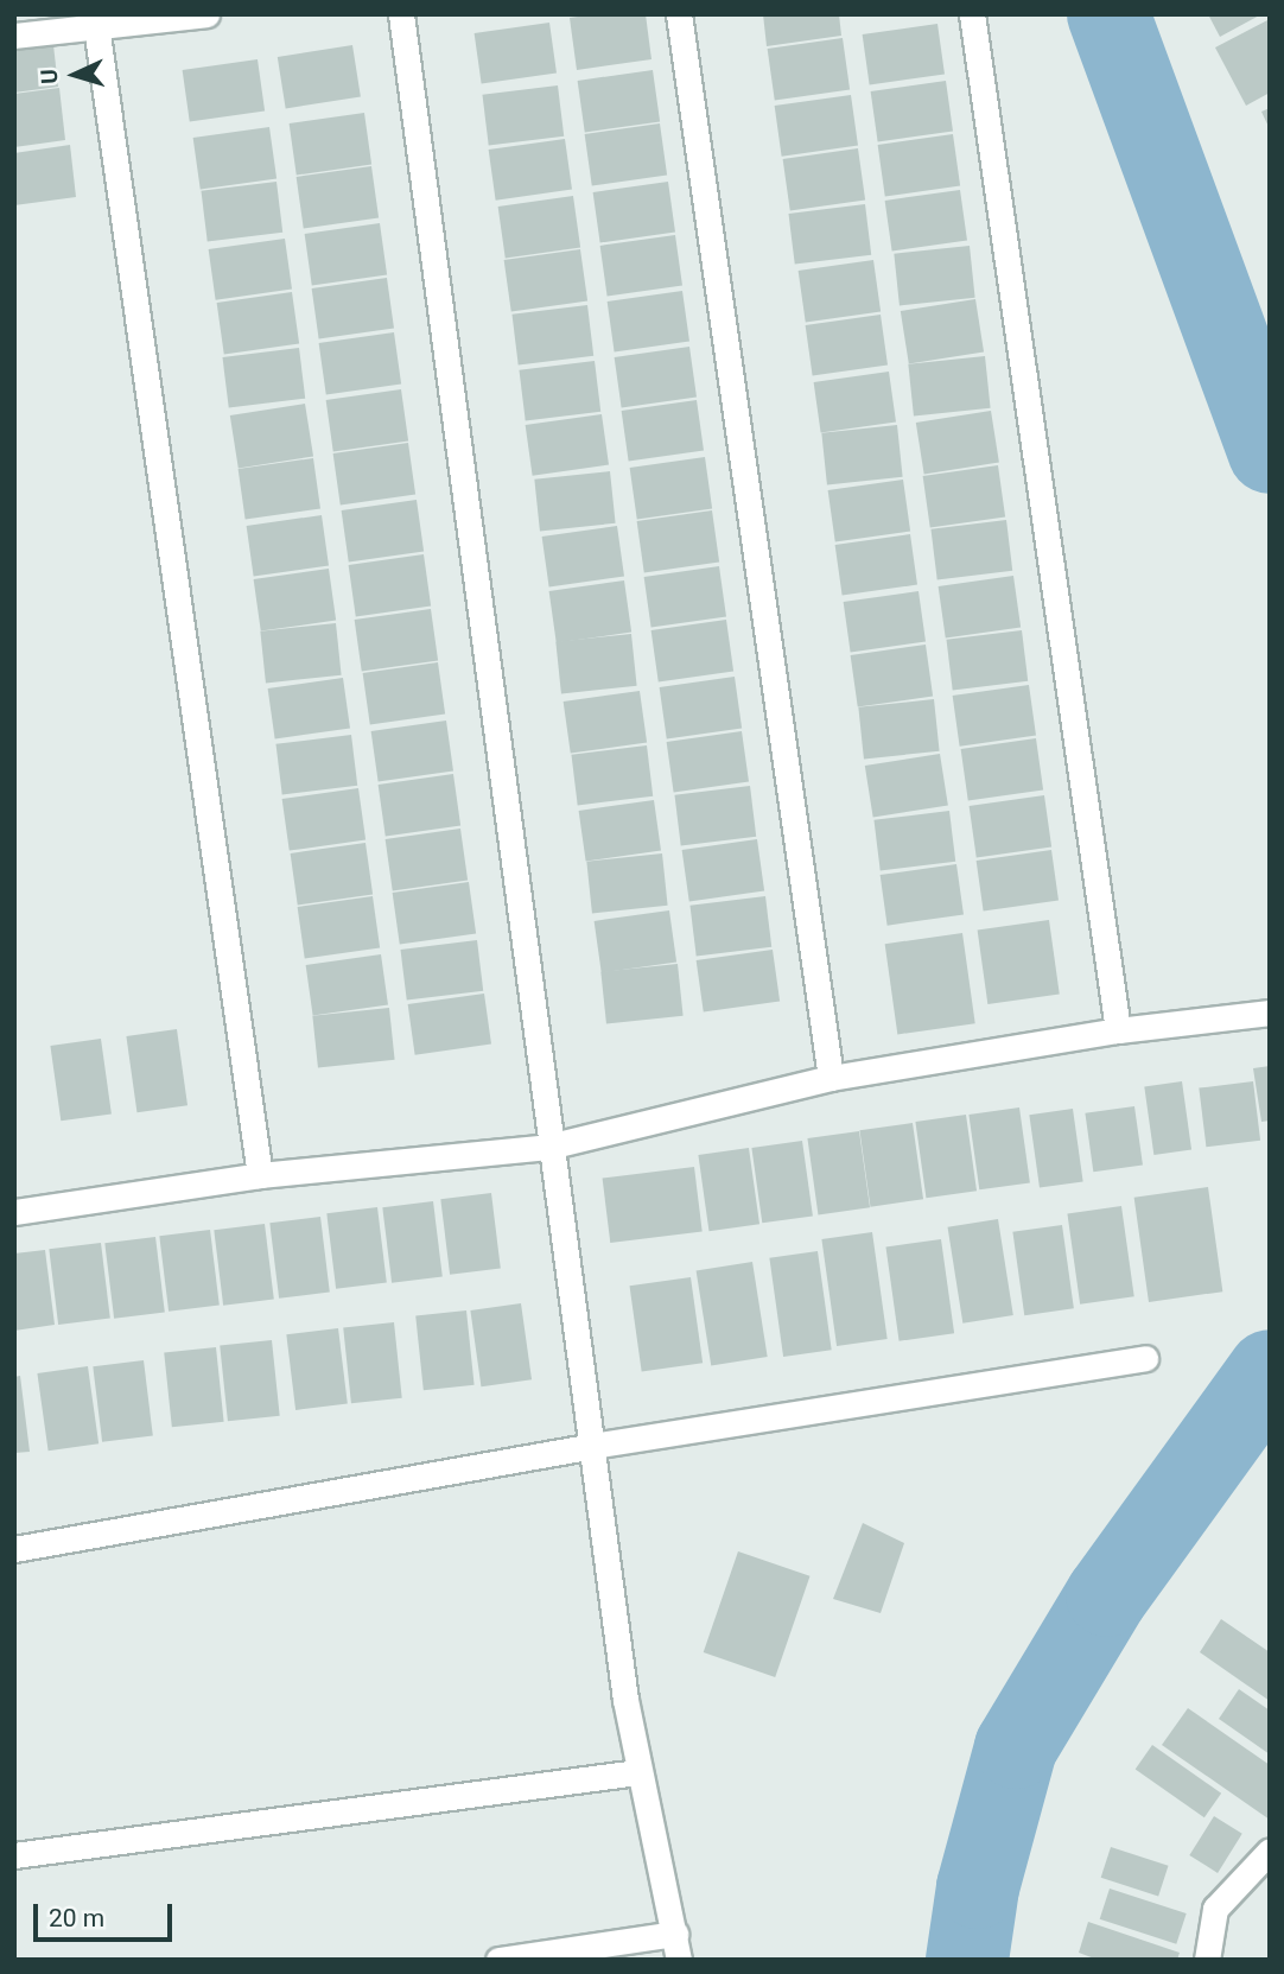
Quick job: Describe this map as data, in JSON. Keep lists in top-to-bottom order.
{
  "scale_bar": "20 m",
  "north": "left"
}
